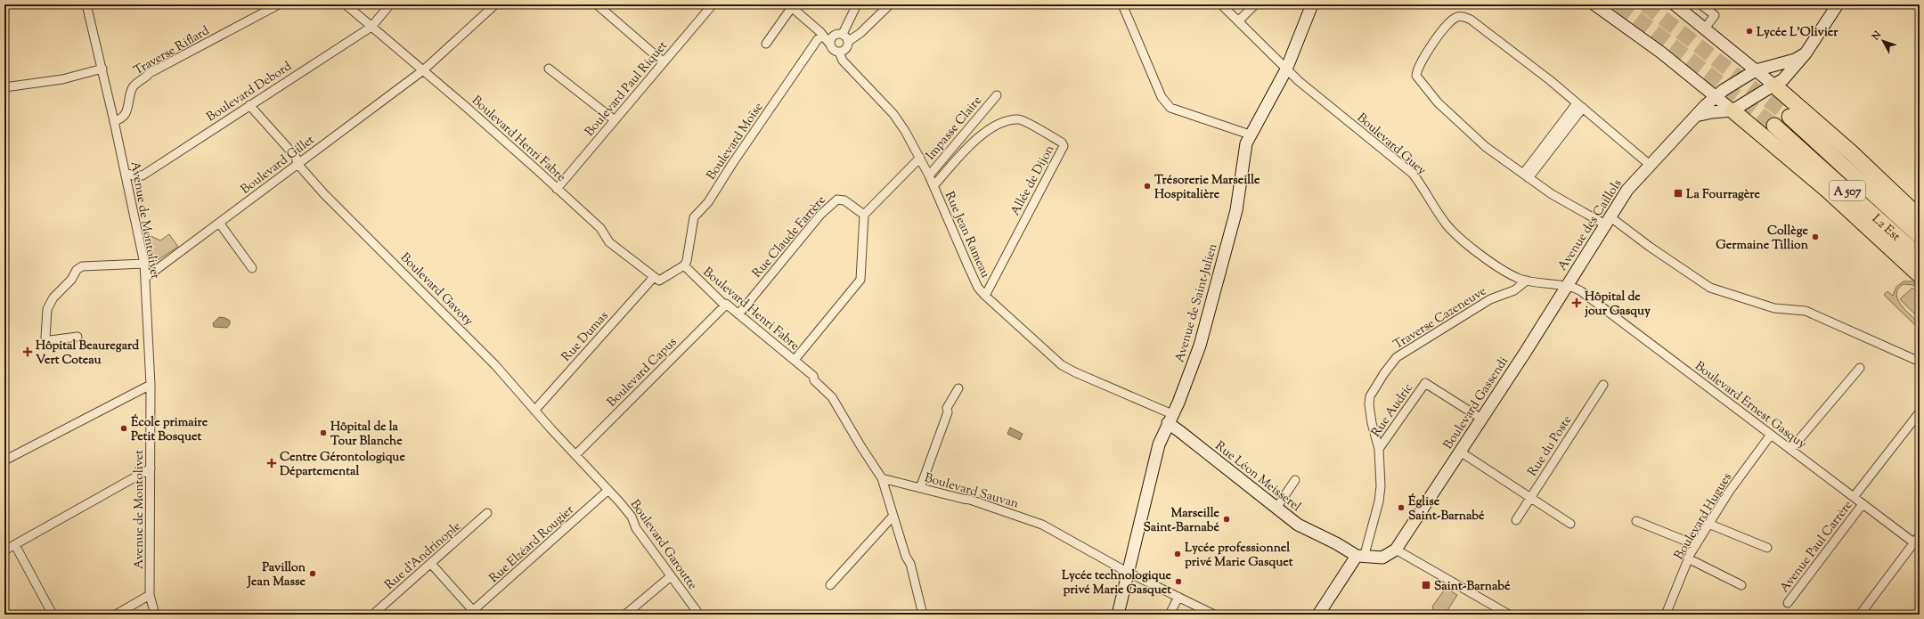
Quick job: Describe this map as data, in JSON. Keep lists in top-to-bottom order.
{
  "streets": {
    "highway": ["A 507", "L2 Est"],
    "street": [
      "Traverse Riflard",
      "Boulevard Paul Riquet",
      "Boulevard Debord",
      "Impasse Claire",
      "Boulevard Henri Fabre",
      "Boulevard Moïse",
      "Boulevard Guey",
      "Boulevard Gillet",
      "Allée de Dijon",
      "Avenue de Montolivet",
      "Avenue des Caillols",
      "Rue Jean Rameau",
      "Rue Claude Farrère",
      "Boulevard Gavoty",
      "Avenue de Saint-Julien",
      "Traverse Cazeneuve",
      "Rue Dumas",
      "Boulevard Capus",
      "Boulevard Gassendi",
      "Boulevard Ernest Gasquy",
      "Rue Audric",
      "Rue du Poste",
      "Rue Léon Meisserel",
      "Boulevard Sauvan",
      "Boulevard Hugues",
      "Rue Elzéard Rougier",
      "Boulevard Garoutte",
      "Avenue Paul Carrère",
      "Rue d'Andrinople"
    ]
  },
  "crossings": [
    ["Traverse Riflard", "Avenue de Montolivet"],
    ["Boulevard Paul Riquet", "Boulevard Henri Fabre"],
    ["Boulevard Debord", "Boulevard Henri Fabre"],
    ["Boulevard Debord", "Avenue de Montolivet"],
    ["Boulevard Debord", "Boulevard Gavoty"],
    ["Impasse Claire", "Rue Jean Rameau"],
    ["Boulevard Henri Fabre", "Boulevard Moïse"],
    ["Boulevard Henri Fabre", "Boulevard Gillet"],
    ["Boulevard Henri Fabre", "Rue Claude Farrère"],
    ["Boulevard Henri Fabre", "Rue Dumas"],
    ["Boulevard Henri Fabre", "Boulevard Capus"],
    ["Boulevard Henri Fabre", "Boulevard Sauvan"],
    ["Boulevard Guey", "Avenue des Caillols"],
    ["Boulevard Guey", "Avenue de Saint-Julien"],
    ["Boulevard Guey", "Traverse Cazeneuve"],
    ["Boulevard Guey", "Boulevard Gassendi"],
    ["Boulevard Guey", "Boulevard Ernest Gasquy"],
    ["Boulevard Gillet", "Avenue de Montolivet"],
    ["Boulevard Gillet", "Boulevard Gavoty"],
    ["Allée de Dijon", "Rue Jean Rameau"],
    ["Avenue des Caillols", "Boulevard Gassendi"],
    ["Avenue des Caillols", "Boulevard Ernest Gasquy"],
    ["Rue Jean Rameau", "Avenue de Saint-Julien"],
    ["Rue Jean Rameau", "Rue Léon Meisserel"],
    ["Boulevard Gavoty", "Rue Dumas"],
    ["Boulevard Gavoty", "Boulevard Capus"],
    ["Boulevard Gavoty", "Rue Elzéard Rougier"],
    ["Boulevard Gavoty", "Boulevard Garoutte"],
    ["Avenue de Saint-Julien", "Rue Léon Meisserel"],
    ["Avenue de Saint-Julien", "Boulevard Sauvan"],
    ["Traverse Cazeneuve", "Rue Audric"],
    ["Boulevard Gassendi", "Boulevard Ernest Gasquy"],
    ["Boulevard Gassendi", "Rue Audric"],
    ["Boulevard Ernest Gasquy", "Boulevard Hugues"],
    ["Boulevard Ernest Gasquy", "Avenue Paul Carrère"],
    ["Rue Audric", "Rue Léon Meisserel"],
    ["Rue Elzéard Rougier", "Boulevard Garoutte"]
  ],
  "places": {
    "other": [
      "Lycée L'Olivier",
      "Trésorerie Marseille Hospitalière",
      "Collège Germaine Tillion",
      "École primaire Petit Bosquet",
      "Hôpital de la Tour Blanche",
      "Église Saint-Barnabé",
      "Marseille Saint-Barnabé",
      "Lycée professionnel privé Marie Gasquet",
      "Pavillon Jean Masse",
      "Lycée technologique privé Marie Gasquet"
    ],
    "transit": ["La Fourragère", "Saint-Barnabé"],
    "health": ["Hôpital de jour Gasquy", "Hôpital Beauregard Vert Coteau", "Centre Gérontologique Départemental"]
  },
  "north": "top left"
}
